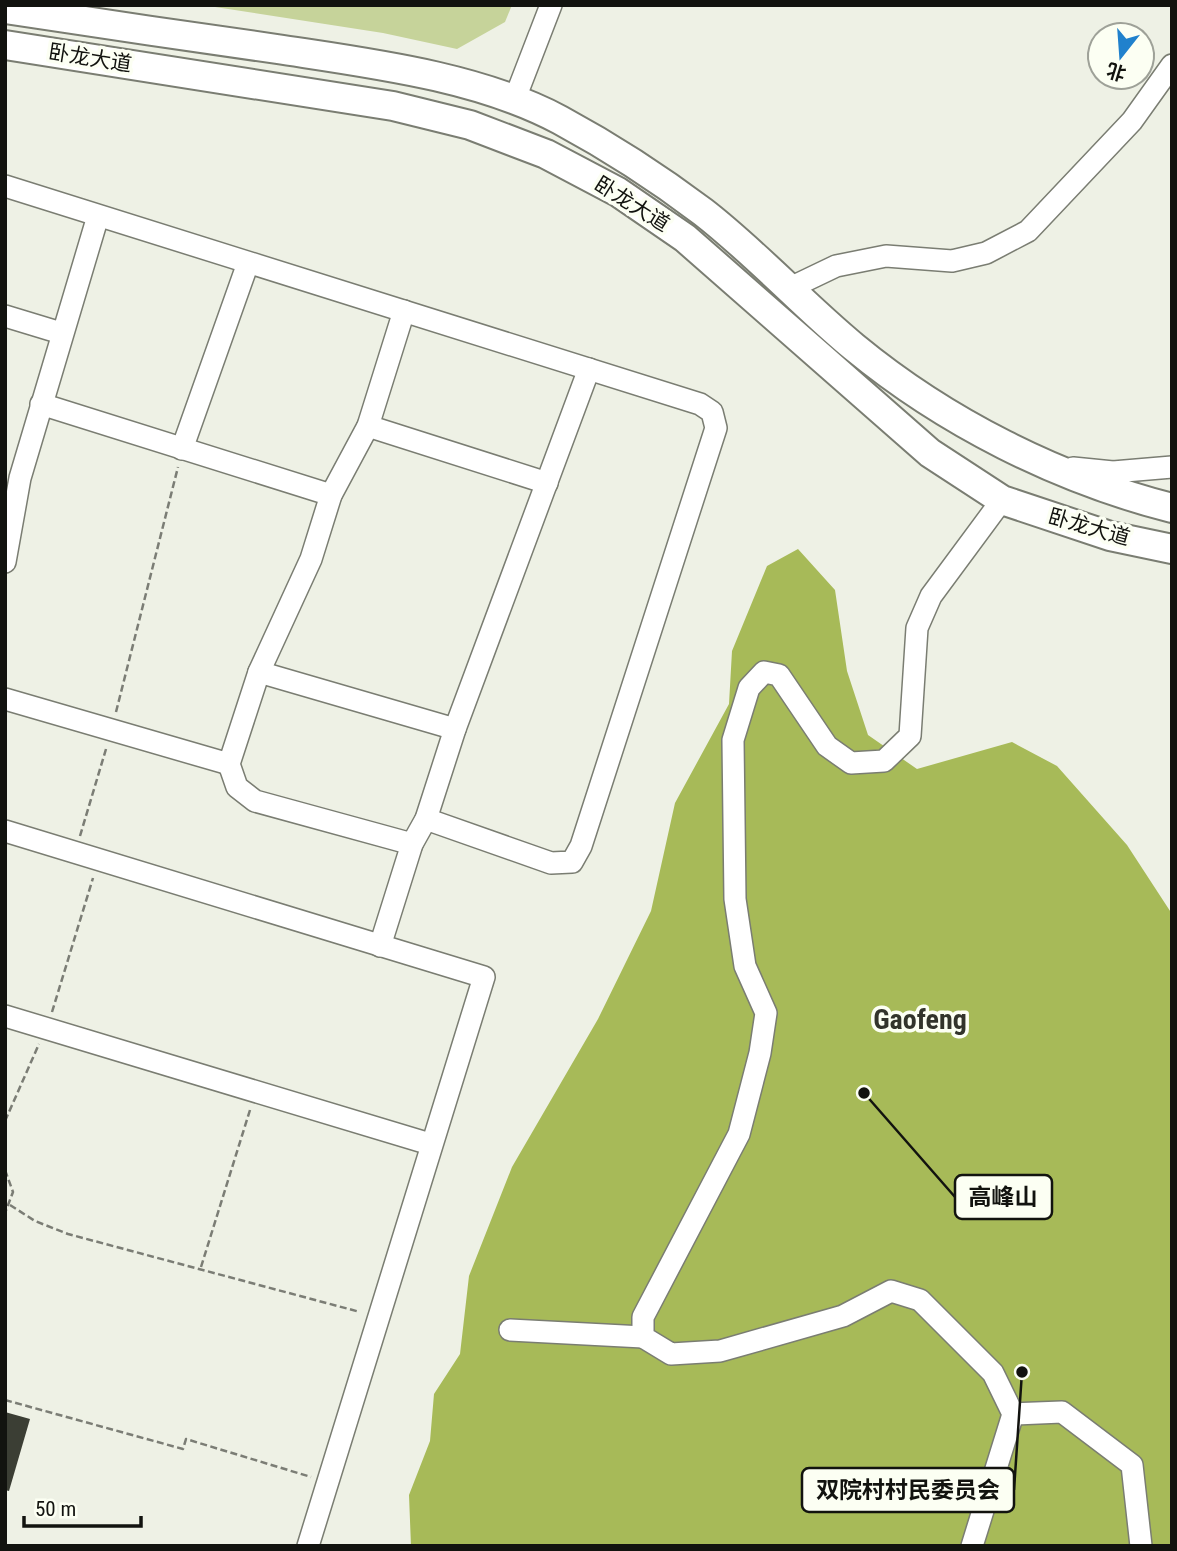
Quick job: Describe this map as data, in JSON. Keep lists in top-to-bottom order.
{
  "streets": {
    "main road": ["卧龙大道"]
  },
  "districts": ["Gaofeng"],
  "places": ["高峰山", "双院村村民委员会"],
  "scale_bar": "50 m",
  "north": "bottom"
}
